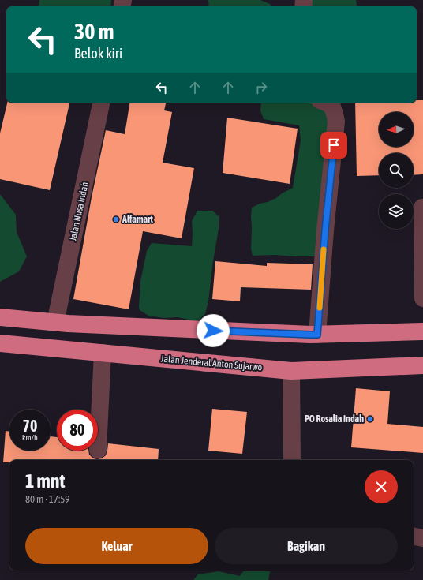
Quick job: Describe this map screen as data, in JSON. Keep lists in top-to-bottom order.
{
  "streets": {
    "highway": ["Jalan Jenderal Anton Sujarwo"],
    "street": ["Jalan Nusa Indah"]
  },
  "places": ["Alfamart", "PO Rosalia Indah"],
  "north": "left",
  "page": {
    "turn": ["30 m", "Belok kiri"],
    "speed": "70 km/h",
    "limit": "80",
    "heading": ["1 mnt", "80 m · 17:59"],
    "buttons": ["Keluar", "Bagikan"]
  }
}
